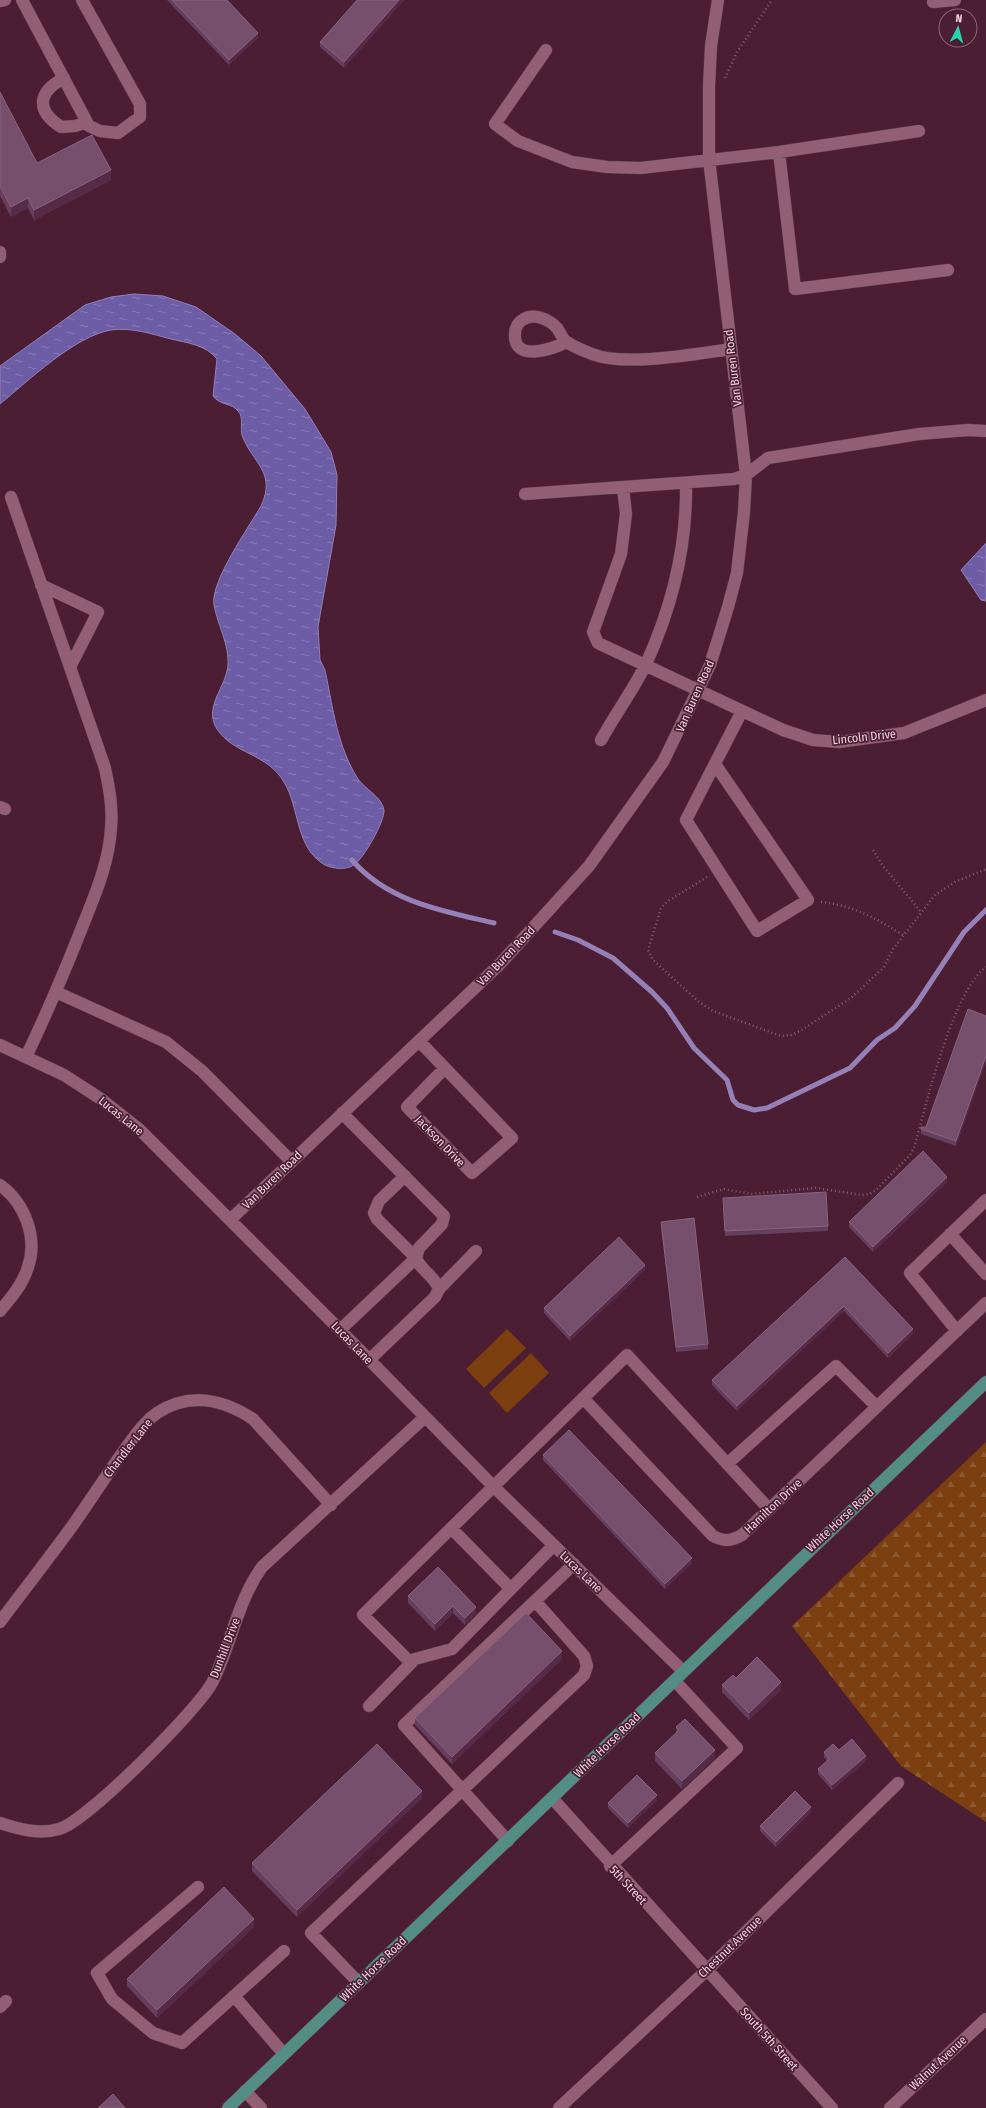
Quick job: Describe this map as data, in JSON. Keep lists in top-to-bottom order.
{
  "streets": {
    "main road": ["White Horse Road"],
    "street": [
      "Van Buren Road",
      "Lincoln Drive",
      "Lucas Lane",
      "Jackson Drive",
      "Chandler Lane",
      "Hamilton Drive",
      "Dunhill Drive",
      "5th Street",
      "Chestnut Avenue",
      "South 5th Street",
      "Walnut Avenue"
    ]
  },
  "crossings": [
    ["Van Buren Road", "Lincoln Drive"],
    ["Van Buren Road", "Lucas Lane"],
    ["Van Buren Road", "Jackson Drive"],
    ["Lucas Lane", "White Horse Road"],
    ["Lucas Lane", "Dunhill Drive"],
    ["Chandler Lane", "Dunhill Drive"],
    ["White Horse Road", "5th Street"],
    ["5th Street", "Chestnut Avenue"],
    ["5th Street", "South 5th Street"],
    ["Chestnut Avenue", "South 5th Street"]
  ],
  "north": "top"
}
